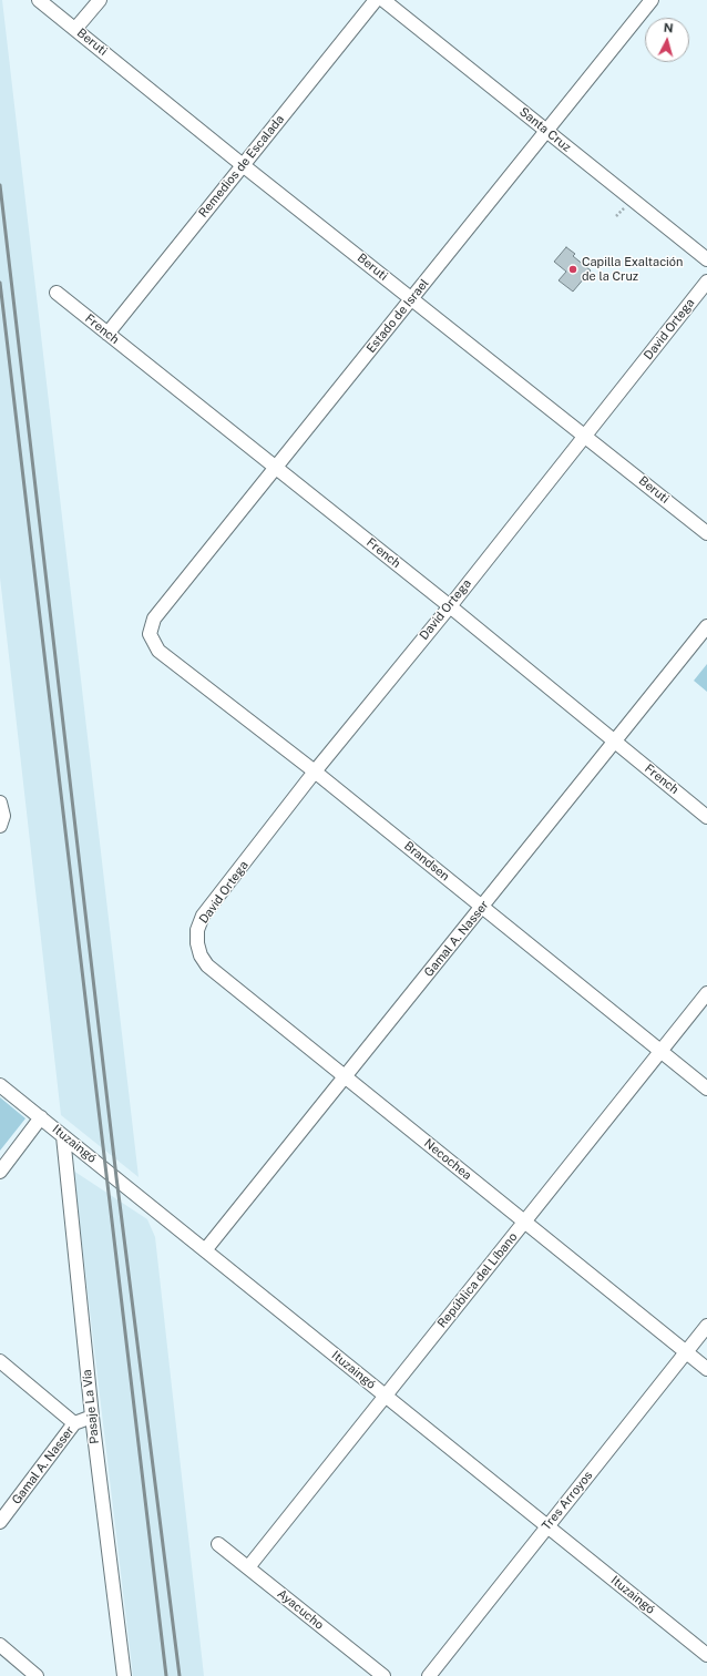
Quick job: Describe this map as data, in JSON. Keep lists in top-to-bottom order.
{
  "streets": {
    "street": [
      "Beruti",
      "Santa Cruz",
      "Remedios de Escalada",
      "Estado de Israel",
      "French",
      "David Ortega",
      "Brandsen",
      "Gamal A. Nasser",
      "Ituzaingó",
      "Necochea",
      "República del Líbano",
      "Pasaje La Vía",
      "Tres Arroyos",
      "Ayacucho"
    ]
  },
  "crossings": [
    ["Beruti", "Remedios de Escalada"],
    ["Beruti", "Estado de Israel"],
    ["Beruti", "David Ortega"],
    ["Santa Cruz", "Estado de Israel"],
    ["Remedios de Escalada", "French"],
    ["Estado de Israel", "French"],
    ["Estado de Israel", "Brandsen"],
    ["French", "David Ortega"],
    ["French", "Gamal A. Nasser"],
    ["David Ortega", "Brandsen"],
    ["David Ortega", "Necochea"],
    ["Brandsen", "Gamal A. Nasser"],
    ["Brandsen", "República del Líbano"],
    ["Gamal A. Nasser", "Ituzaingó"],
    ["Gamal A. Nasser", "Necochea"],
    ["Gamal A. Nasser", "Pasaje La Vía"],
    ["Ituzaingó", "República del Líbano"],
    ["Ituzaingó", "Pasaje La Vía"],
    ["Ituzaingó", "Tres Arroyos"],
    ["Necochea", "República del Líbano"],
    ["Necochea", "Tres Arroyos"],
    ["República del Líbano", "Ayacucho"]
  ],
  "places": ["Capilla Exaltación de la Cruz"],
  "north": "top"
}
